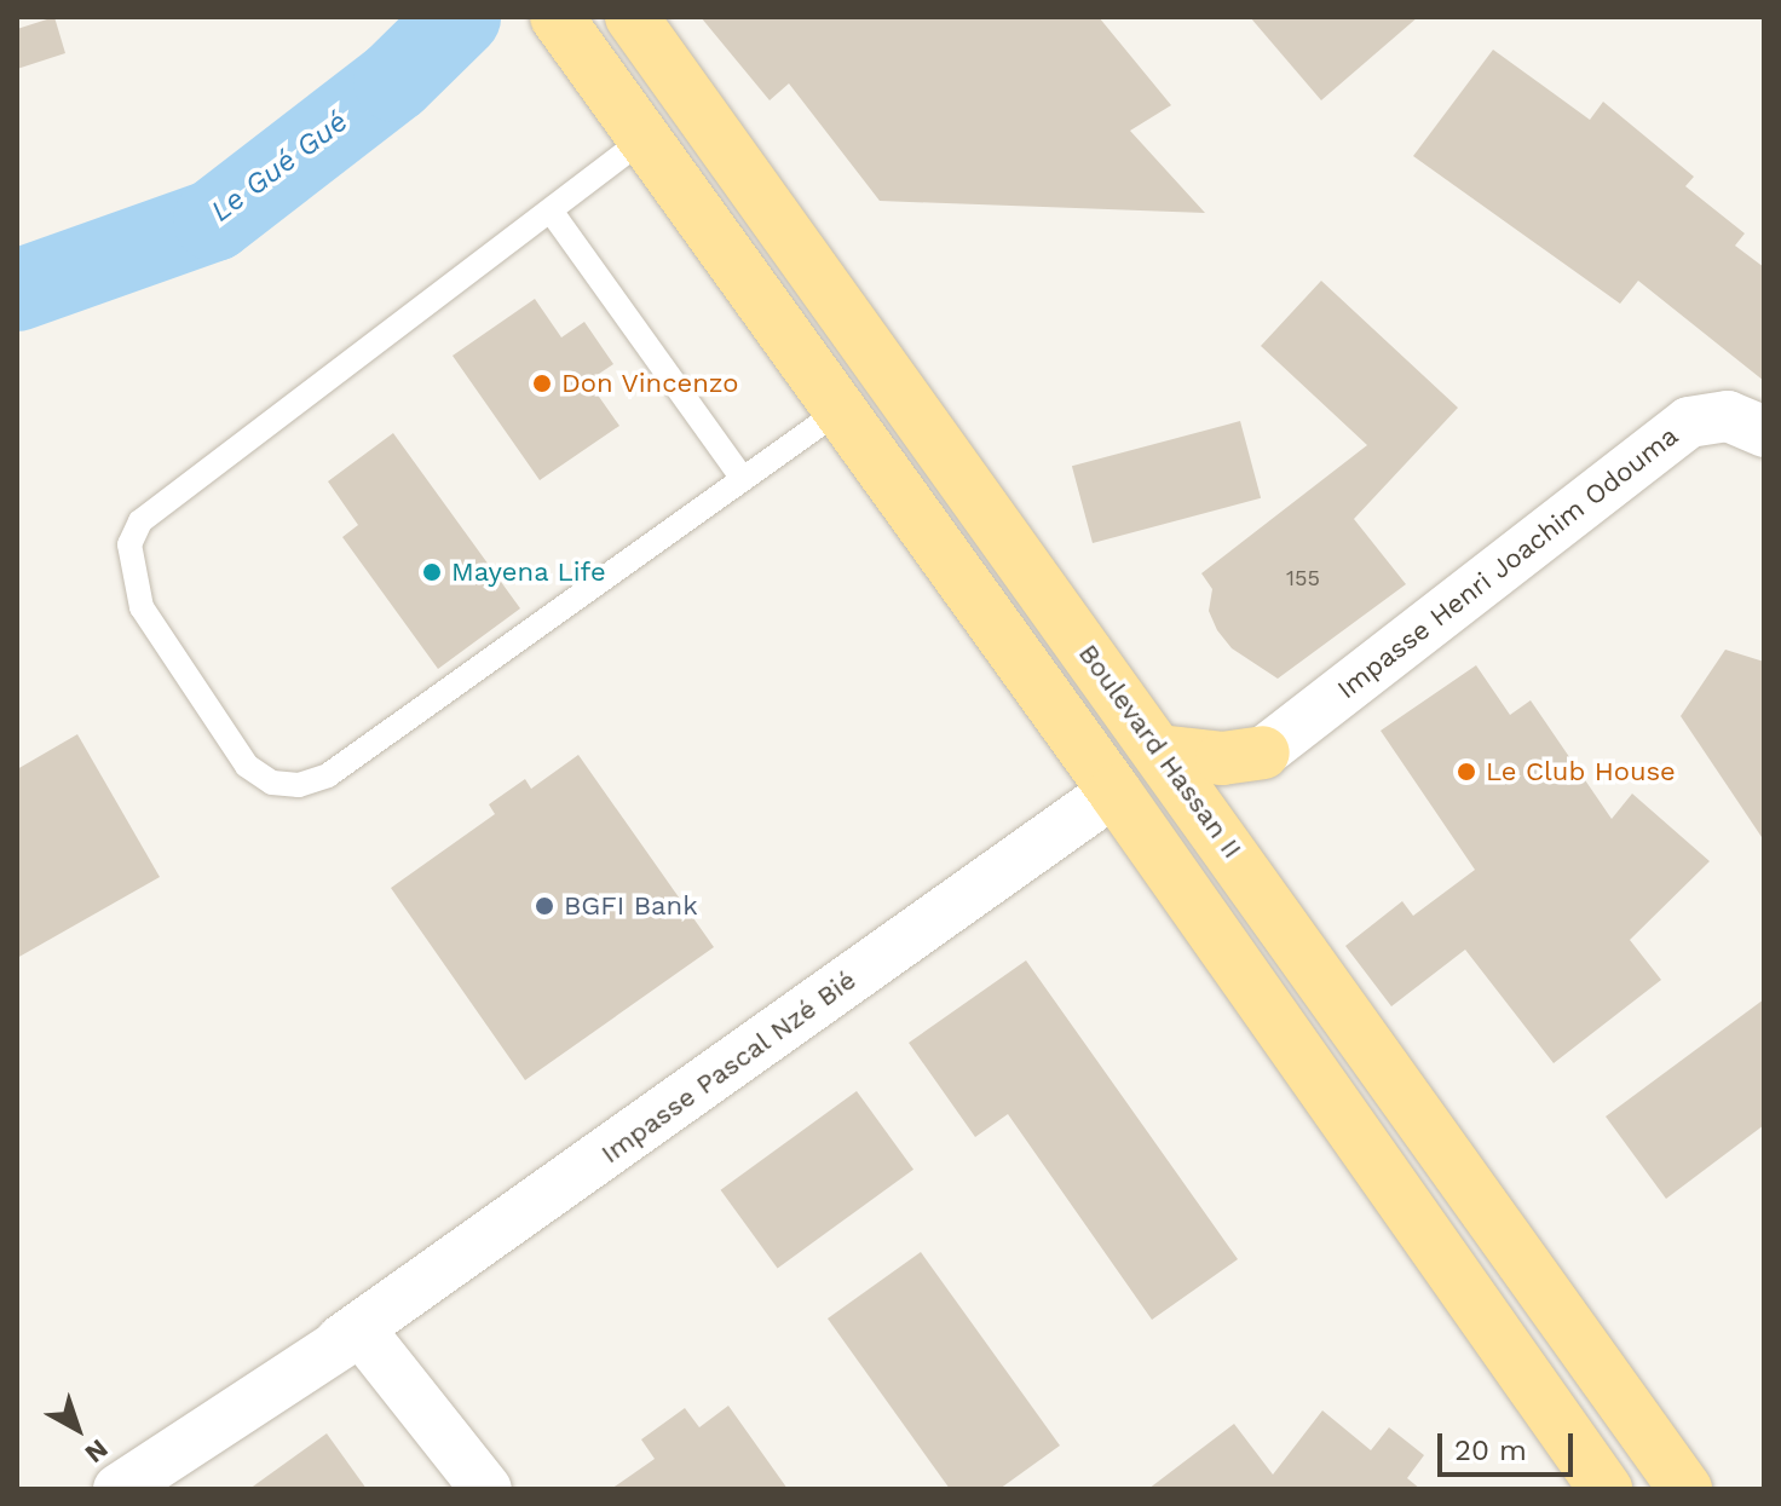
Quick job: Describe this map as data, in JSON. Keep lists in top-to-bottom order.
{
  "streets": {
    "main road": ["Boulevard Hassan II"],
    "street": ["Impasse Henri Joachim Odouma", "Impasse Pascal Nzé Bié"]
  },
  "water": ["Le Gué Gué"],
  "places": [
    "Don Vincenzo",
    "Mayena Life",
    "Le Club House",
    "BGFI Bank"
  ],
  "house_numbers": ["155"],
  "scale_bar": "20 m",
  "north": "bottom right"
}
